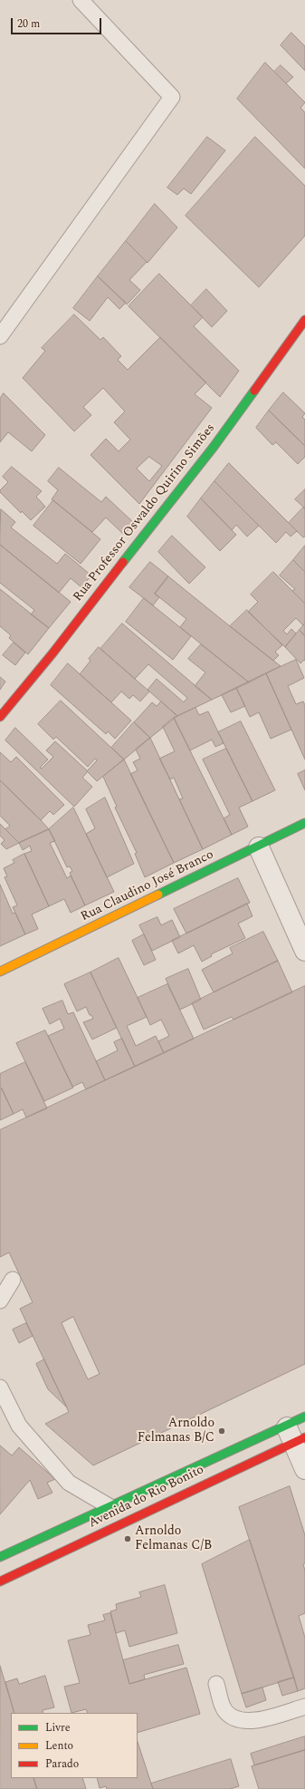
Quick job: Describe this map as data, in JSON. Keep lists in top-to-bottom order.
{
  "streets": {
    "street": ["Rua Professor Oswaldo Quirino Simões", "Rua Claudino José Branco", "Avenida do Rio Bonito"]
  },
  "places": ["Arnoldo Felmanas B/C", "Arnoldo Felmanas C/B"],
  "legend": ["Livre", "Lento", "Parado"],
  "scale_bar": "20 m"
}
